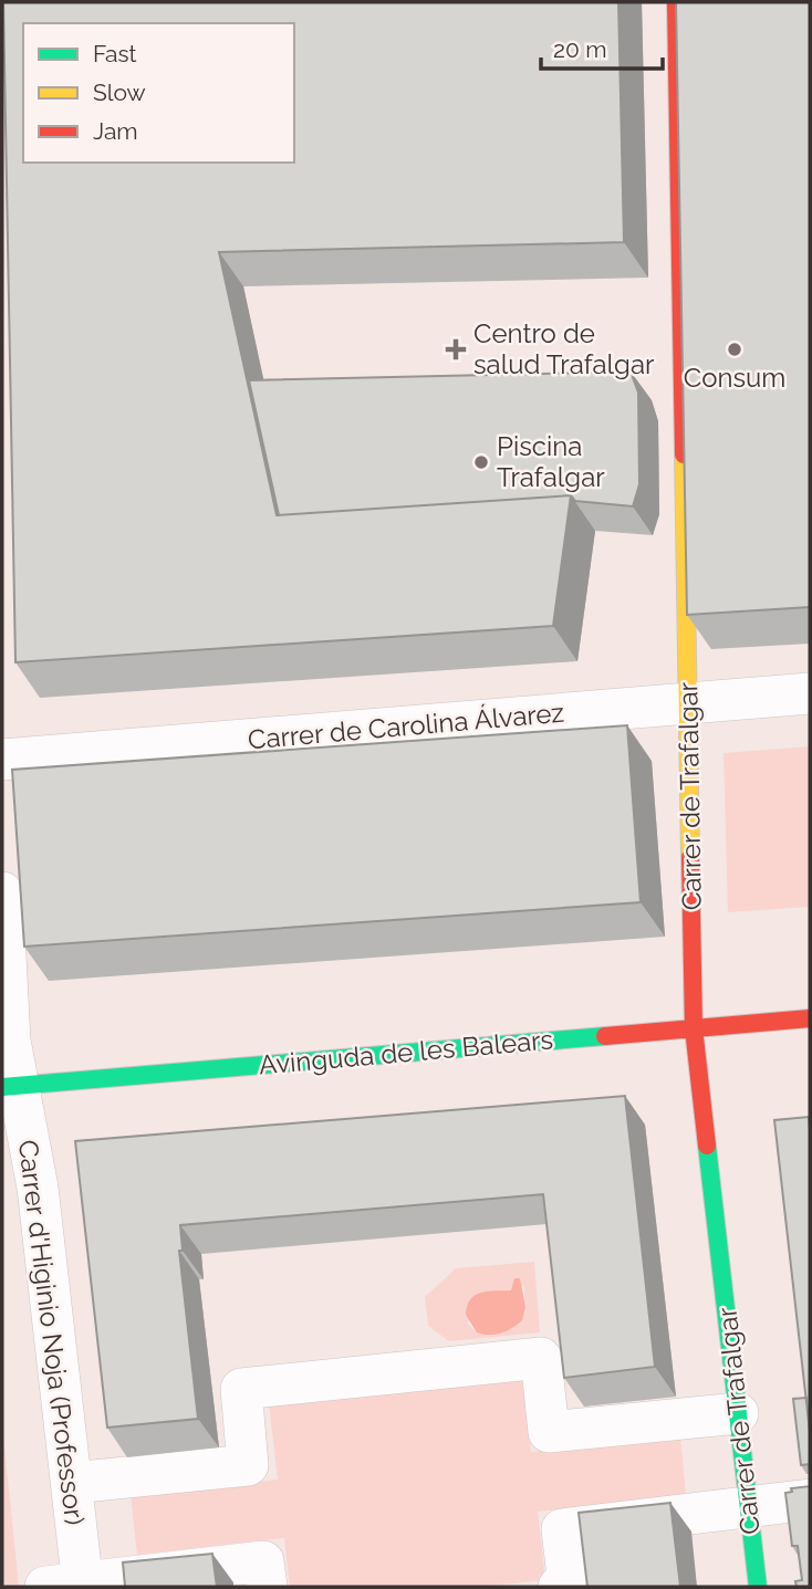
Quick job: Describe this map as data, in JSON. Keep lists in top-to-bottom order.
{
  "streets": {
    "street": [
      "Carrer de Carolina Álvarez",
      "Carrer de Trafalgar",
      "Avinguda de les Balears",
      "Carrer d'Higinio Noja (Professor)"
    ]
  },
  "crossings": [
    ["Carrer de Carolina Álvarez", "Carrer de Trafalgar"],
    ["Carrer de Trafalgar", "Avinguda de les Balears"],
    ["Avinguda de les Balears", "Carrer d'Higinio Noja (Professor)"]
  ],
  "places": {
    "health": ["Centro de salud Trafalgar"],
    "other": ["Consum", "Piscina Trafalgar"]
  },
  "legend": ["Fast", "Slow", "Jam"],
  "scale_bar": "20 m"
}
